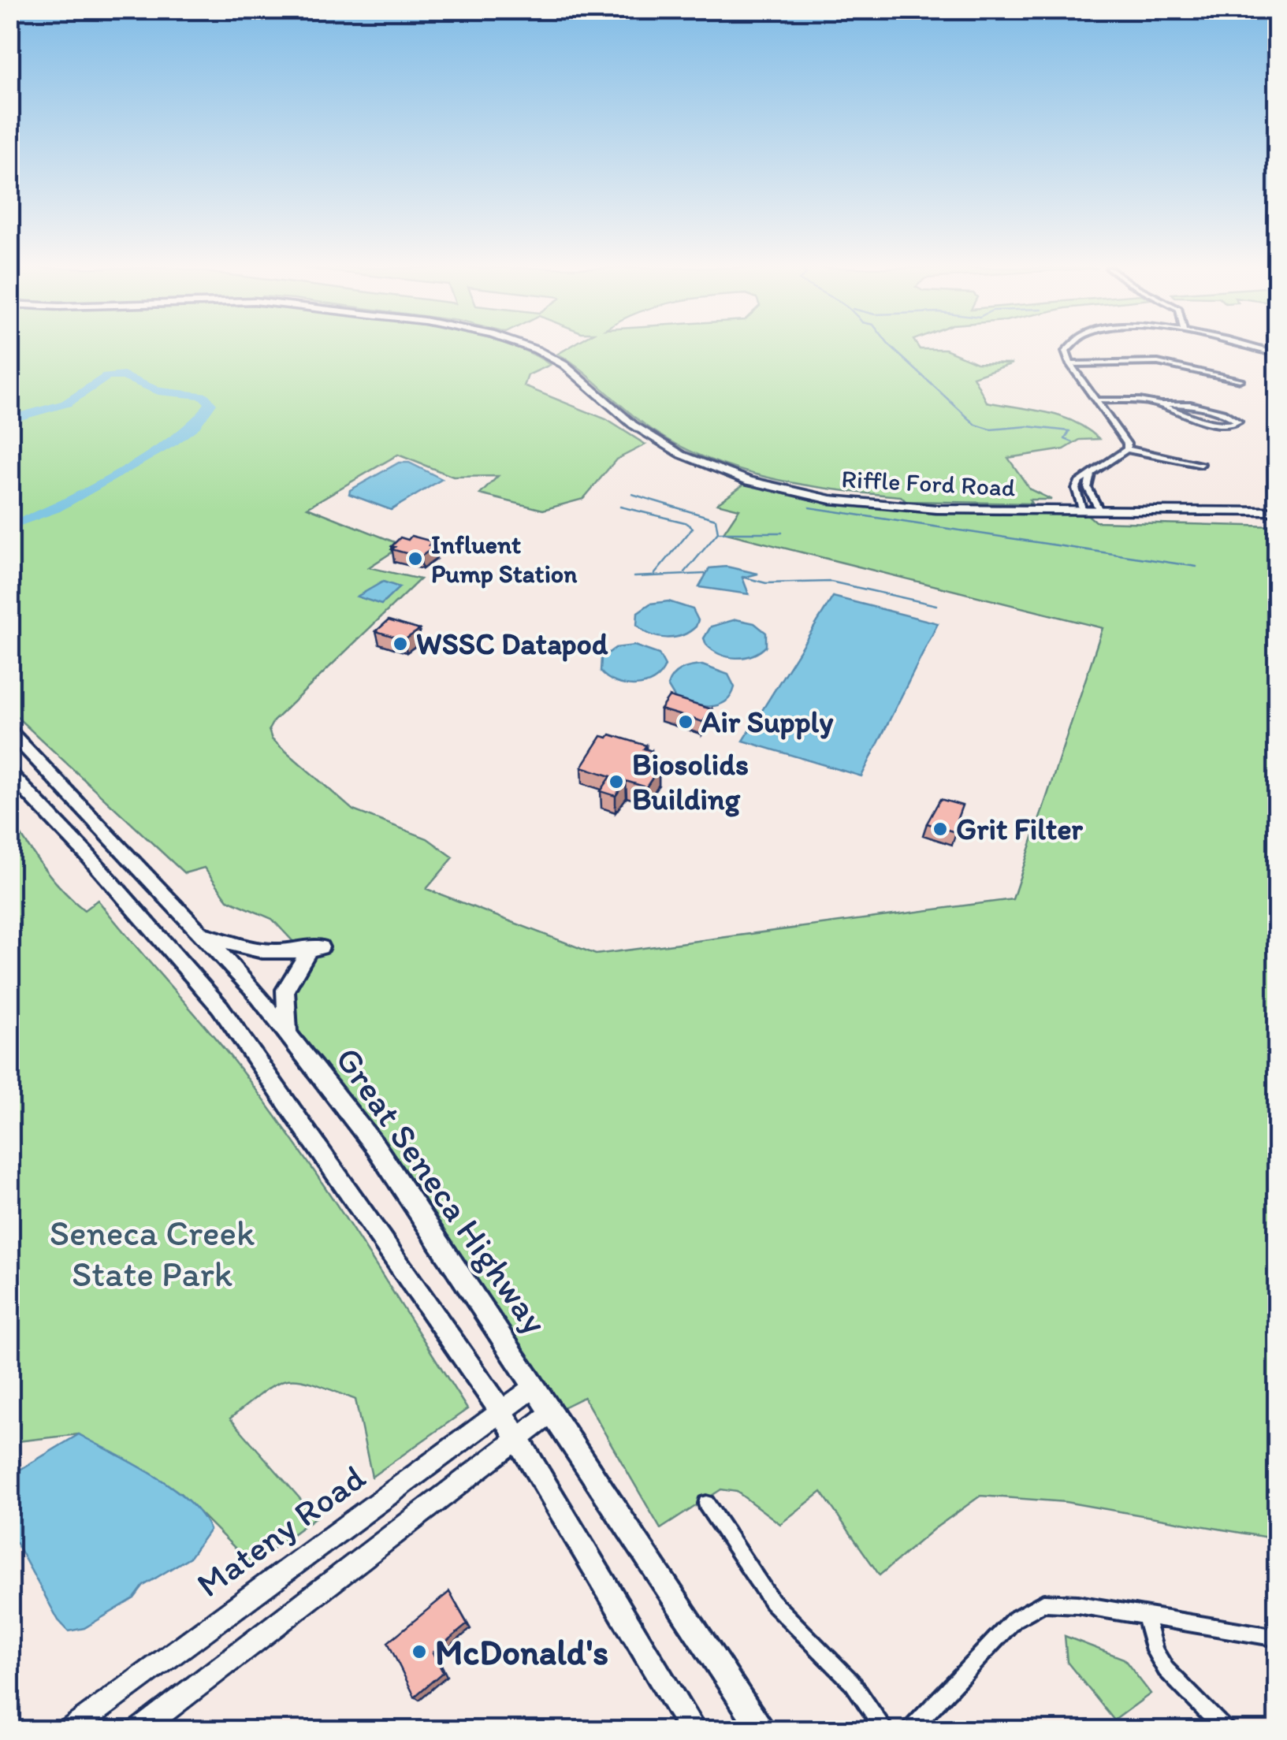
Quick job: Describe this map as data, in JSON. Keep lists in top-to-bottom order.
{
  "streets": {
    "main road": ["Great Seneca Highway"],
    "street": ["Riffle Ford Road", "Mateny Road"]
  },
  "crossings": [
    ["Great Seneca Highway", "Mateny Road"]
  ],
  "parks": ["Seneca Creek State Park"],
  "places": [
    "Influent Pump Station",
    "WSSC Datapod",
    "Air Supply",
    "Biosolids Building",
    "Grit Filter",
    "McDonald's"
  ]
}
